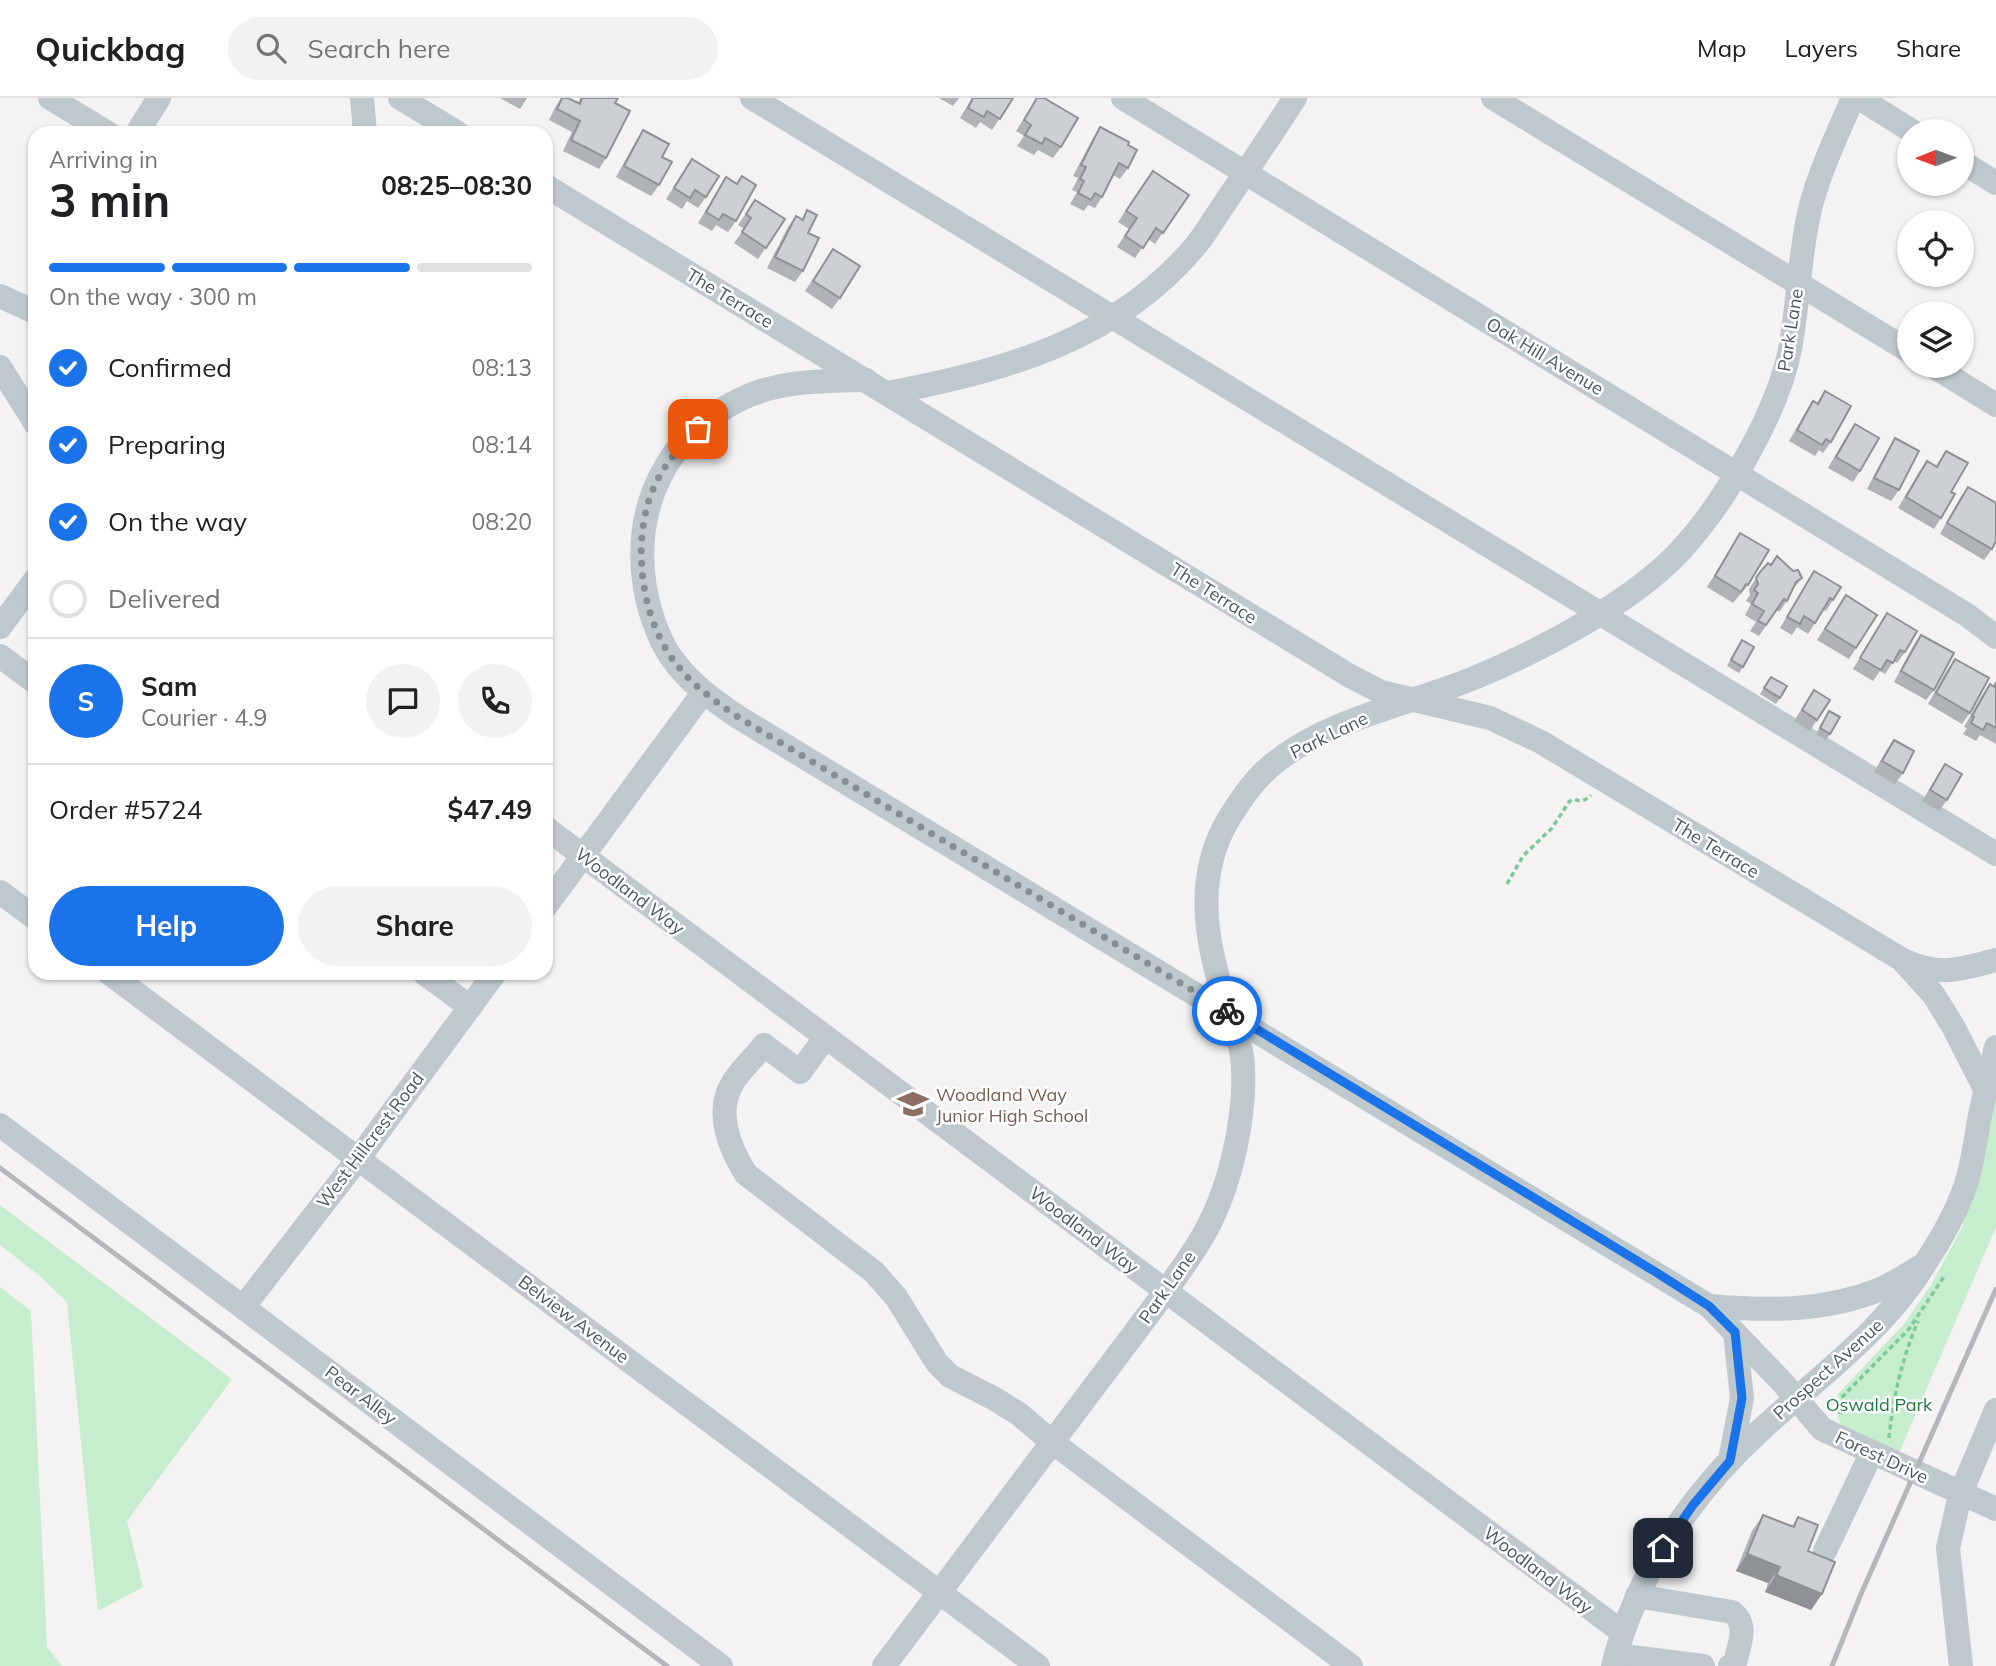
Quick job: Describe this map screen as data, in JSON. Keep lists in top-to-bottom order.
{
  "streets": {
    "street": [
      "The Terrace",
      "Park Lane",
      "Oak Hill Avenue",
      "Woodland Way",
      "West Hillcrest Road",
      "Belview Avenue",
      "Prospect Avenue",
      "Pear Alley",
      "Forest Drive"
    ]
  },
  "crossings": [
    ["The Terrace", "Park Lane"],
    ["The Terrace", "Prospect Avenue"],
    ["The Terrace", "Forest Drive"],
    ["Park Lane", "Oak Hill Avenue"],
    ["Park Lane", "Woodland Way"],
    ["Park Lane", "Belview Avenue"],
    ["Park Lane", "Forest Drive"],
    ["Woodland Way", "Prospect Avenue"],
    ["West Hillcrest Road", "Belview Avenue"],
    ["West Hillcrest Road", "Pear Alley"],
    ["Prospect Avenue", "Forest Drive"]
  ],
  "parks": ["Oswald Park"],
  "places": {
    "school or university": ["Woodland Way Junior High School"]
  },
  "north": "left",
  "page": {
    "header": "Quickbag",
    "search": "Search here",
    "nav": ["Map", "Layers", "Share"],
    "heading": ["3 min", "Arriving in", "08:25–08:30"],
    "panel": [
      "Sam",
      "Courier · 4.9",
      "Order #5724",
      "$47.49"
    ],
    "bar": "On the way · 300 m",
    "list": [
      ["Confirmed", "08:13"],
      ["Preparing", "08:14"],
      ["On the way", "08:20"],
      "Delivered"
    ],
    "round": "S",
    "buttons": ["Help", "Share"]
  }
}
